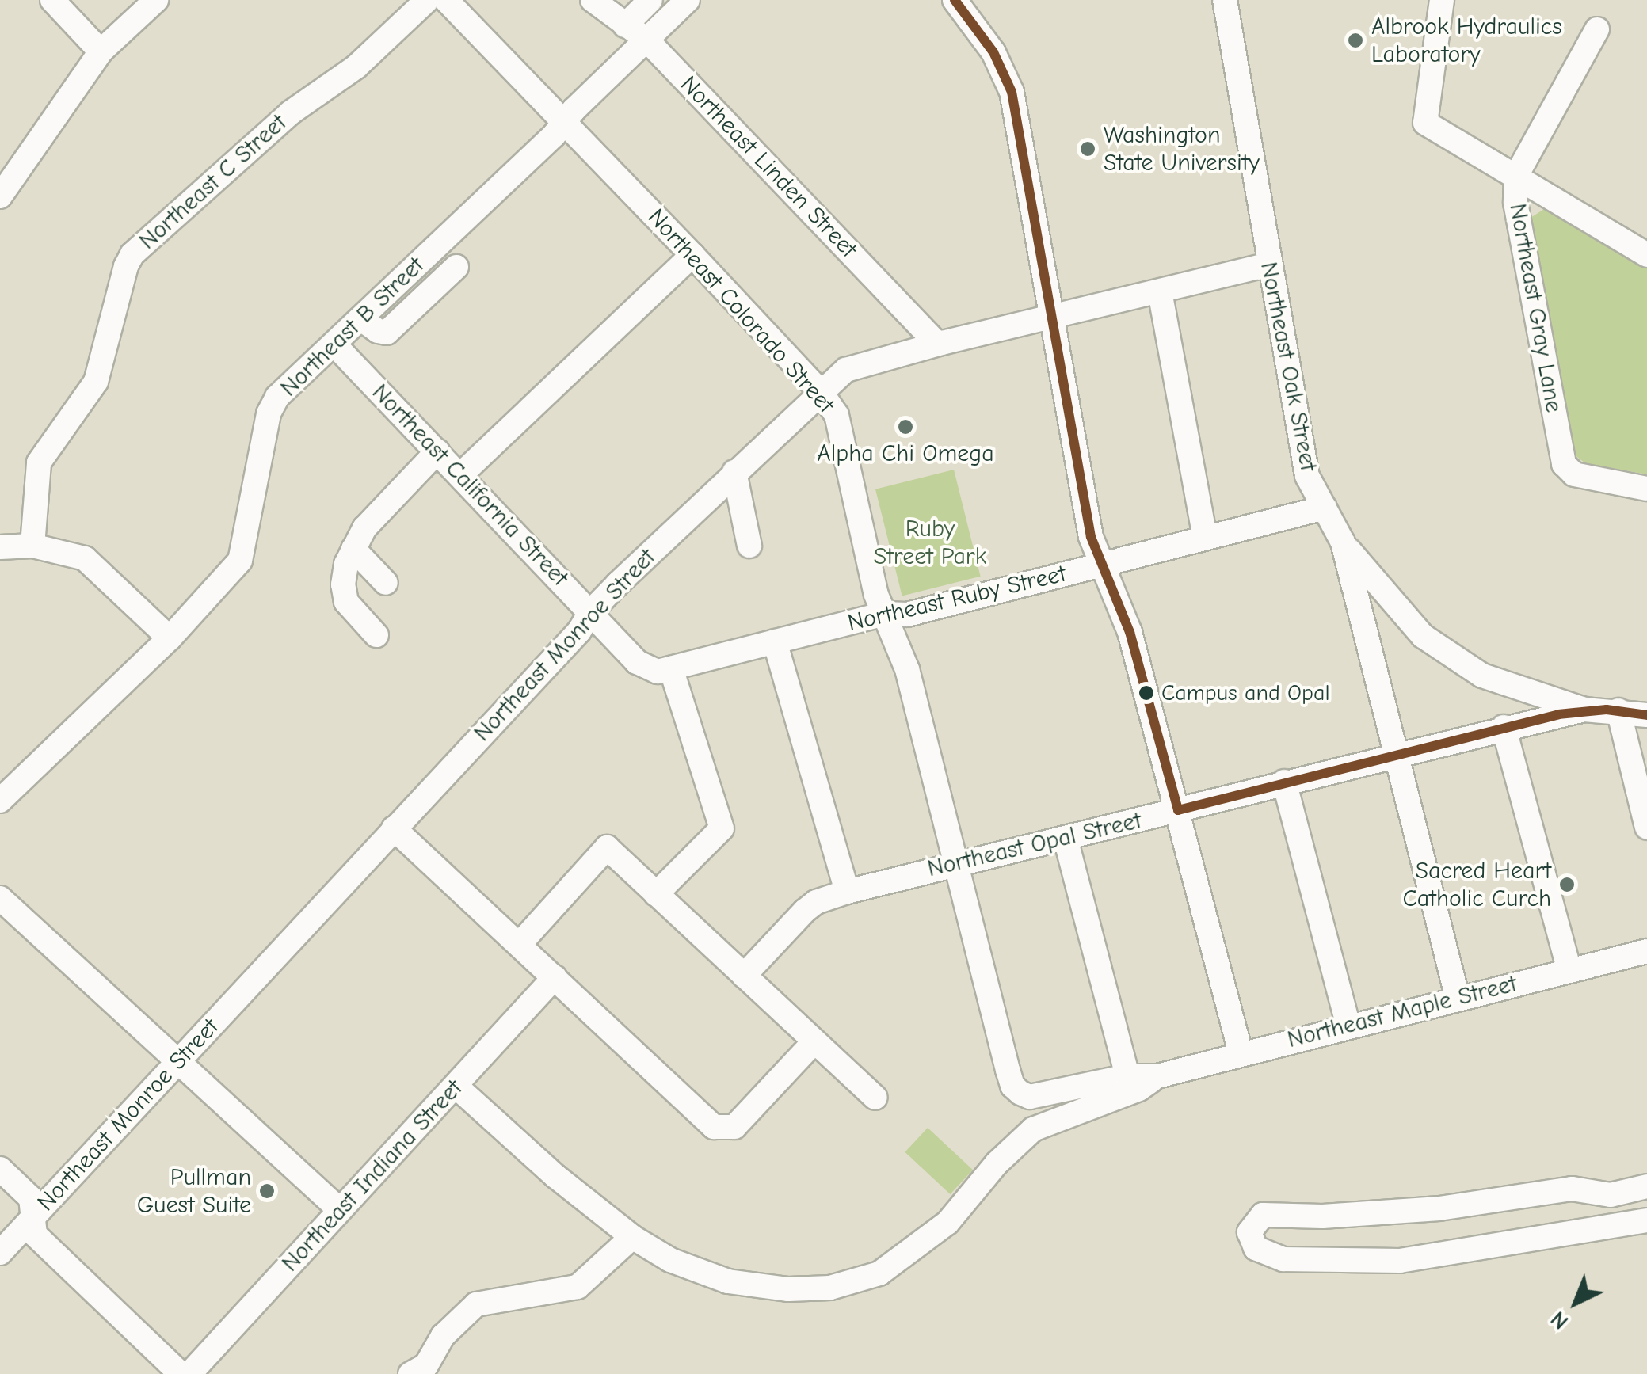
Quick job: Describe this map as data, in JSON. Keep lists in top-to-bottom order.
{
  "streets": {
    "street": [
      "Northeast Linden Street",
      "Northeast C Street",
      "Northeast Gray Lane",
      "Northeast Colorado Street",
      "Northeast B Street",
      "Northeast Oak Street",
      "Northeast California Street",
      "Northeast Ruby Street",
      "Northeast Monroe Street",
      "Northeast Opal Street",
      "Northeast Maple Street",
      "Northeast Indiana Street"
    ]
  },
  "crossings": [
    ["Northeast Linden Street", "Northeast B Street"],
    ["Northeast Linden Street", "Northeast Monroe Street"],
    ["Northeast Colorado Street", "Northeast B Street"],
    ["Northeast Colorado Street", "Northeast Ruby Street"],
    ["Northeast Colorado Street", "Northeast Monroe Street"],
    ["Northeast Colorado Street", "Northeast Opal Street"],
    ["Northeast Colorado Street", "Northeast Maple Street"],
    ["Northeast B Street", "Northeast California Street"],
    ["Northeast Oak Street", "Northeast Ruby Street"],
    ["Northeast Oak Street", "Northeast Monroe Street"],
    ["Northeast Oak Street", "Northeast Opal Street"],
    ["Northeast Oak Street", "Northeast Maple Street"],
    ["Northeast California Street", "Northeast Ruby Street"],
    ["Northeast California Street", "Northeast Monroe Street"],
    ["Northeast Maple Street", "Northeast Indiana Street"]
  ],
  "parks": ["Ruby Street Park"],
  "places": [
    "Albrook Hydraulics Laboratory",
    "Washington State University",
    "Alpha Chi Omega",
    "Campus and Opal",
    "Sacred Heart Catholic Curch",
    "Pullman Guest Suite"
  ],
  "north": "bottom left"
}
